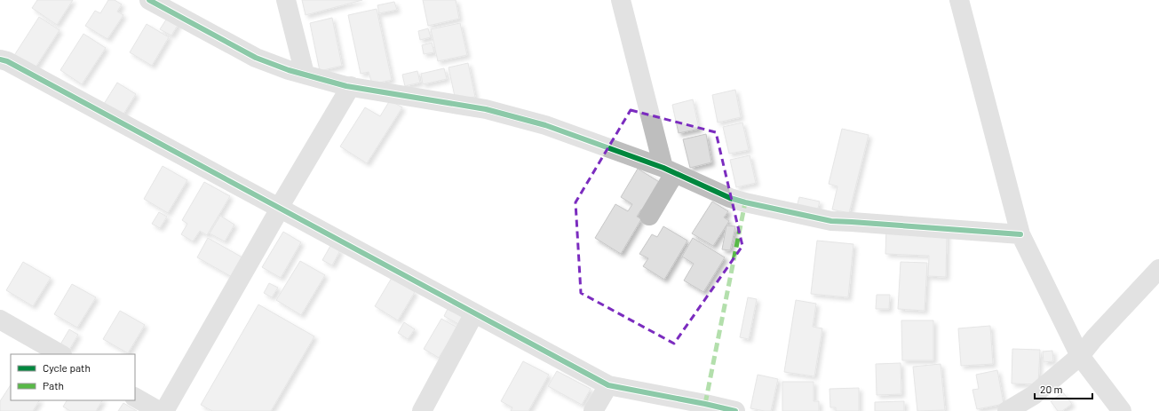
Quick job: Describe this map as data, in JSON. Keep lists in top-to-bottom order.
{
  "legend": ["Cycle path", "Path"],
  "scale_bar": "20 m"
}
